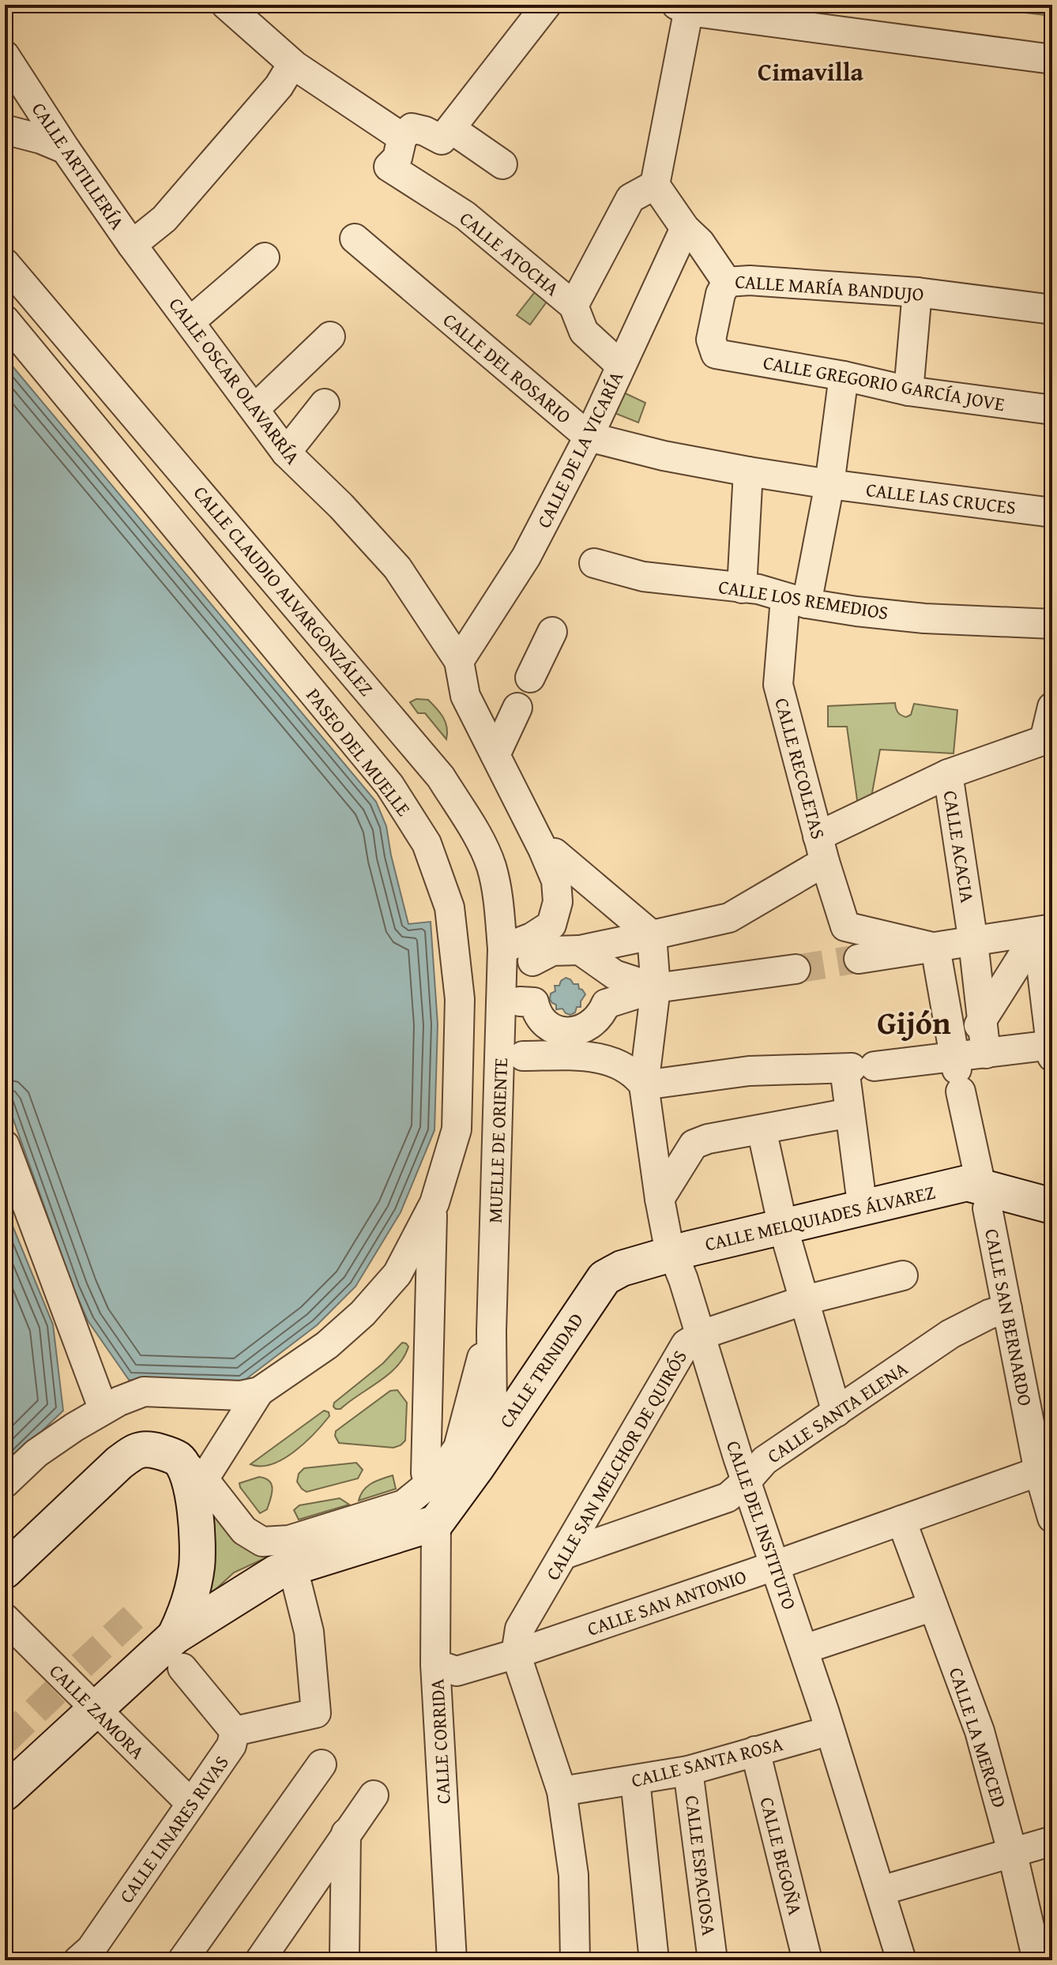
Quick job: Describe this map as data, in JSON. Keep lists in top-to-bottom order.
{
  "streets": {
    "street": [
      "CALLE ARTILLERÍA",
      "CALLE ATOCHA",
      "CALLE MARÍA BANDUJO",
      "CALLE DEL ROSARIO",
      "CALLE OSCAR OLAVARRÍA",
      "CALLE GREGORIO GARCÍA JOVE",
      "CALLE DE LA VICARÍA",
      "CALLE LAS CRUCES",
      "CALLE CLAUDIO ALVARGONZÁLEZ",
      "CALLE LOS REMEDIOS",
      "PASEO DEL MUELLE",
      "CALLE RECOLETAS",
      "CALLE ACACIA",
      "MUELLE DE ORIENTE",
      "CALLE MELQUIADES ÁLVAREZ",
      "CALLE SAN BERNARDO",
      "CALLE TRINIDAD",
      "CALLE SANTA ELENA",
      "CALLE SAN MELCHOR DE QUIRÓS",
      "CALLE DEL INSTITUTO",
      "CALLE SAN ANTONIO",
      "CALLE ZAMORA",
      "CALLE LA MERCED",
      "CALLE CORRIDA",
      "CALLE SANTA ROSA",
      "CALLE LINARES RIVAS",
      "CALLE BEGOÑA",
      "CALLE ESPACIOSA"
    ]
  },
  "crossings": [
    ["CALLE ARTILLERÍA", "CALLE OSCAR OLAVARRÍA"],
    ["CALLE ATOCHA", "CALLE DE LA VICARÍA"],
    ["CALLE MARÍA BANDUJO", "CALLE GREGORIO GARCÍA JOVE"],
    ["CALLE MARÍA BANDUJO", "CALLE DE LA VICARÍA"],
    ["CALLE DEL ROSARIO", "CALLE DE LA VICARÍA"],
    ["CALLE DEL ROSARIO", "CALLE LAS CRUCES"],
    ["CALLE DEL ROSARIO", "CALLE RECOLETAS"],
    ["CALLE OSCAR OLAVARRÍA", "CALLE DE LA VICARÍA"],
    ["CALLE GREGORIO GARCÍA JOVE", "CALLE RECOLETAS"],
    ["CALLE LAS CRUCES", "CALLE RECOLETAS"],
    ["CALLE CLAUDIO ALVARGONZÁLEZ", "MUELLE DE ORIENTE"],
    ["CALLE LOS REMEDIOS", "CALLE RECOLETAS"],
    ["CALLE RECOLETAS", "CALLE SAN BERNARDO"],
    ["MUELLE DE ORIENTE", "CALLE TRINIDAD"],
    ["CALLE MELQUIADES ÁLVAREZ", "CALLE SAN BERNARDO"],
    ["CALLE MELQUIADES ÁLVAREZ", "CALLE TRINIDAD"],
    ["CALLE MELQUIADES ÁLVAREZ", "CALLE DEL INSTITUTO"],
    ["CALLE SAN BERNARDO", "CALLE SANTA ELENA"],
    ["CALLE SAN BERNARDO", "CALLE SAN ANTONIO"],
    ["CALLE TRINIDAD", "CALLE DEL INSTITUTO"],
    ["CALLE TRINIDAD", "CALLE CORRIDA"],
    ["CALLE SANTA ELENA", "CALLE SAN MELCHOR DE QUIRÓS"],
    ["CALLE SANTA ELENA", "CALLE DEL INSTITUTO"],
    ["CALLE SAN MELCHOR DE QUIRÓS", "CALLE DEL INSTITUTO"],
    ["CALLE SAN MELCHOR DE QUIRÓS", "CALLE SAN ANTONIO"],
    ["CALLE DEL INSTITUTO", "CALLE SAN ANTONIO"],
    ["CALLE SAN ANTONIO", "CALLE LA MERCED"],
    ["CALLE SAN ANTONIO", "CALLE CORRIDA"],
    ["CALLE ZAMORA", "CALLE LINARES RIVAS"],
    ["CALLE SANTA ROSA", "CALLE BEGOÑA"],
    ["CALLE SANTA ROSA", "CALLE ESPACIOSA"]
  ],
  "districts": ["Cimavilla", "Gijón"]
}
